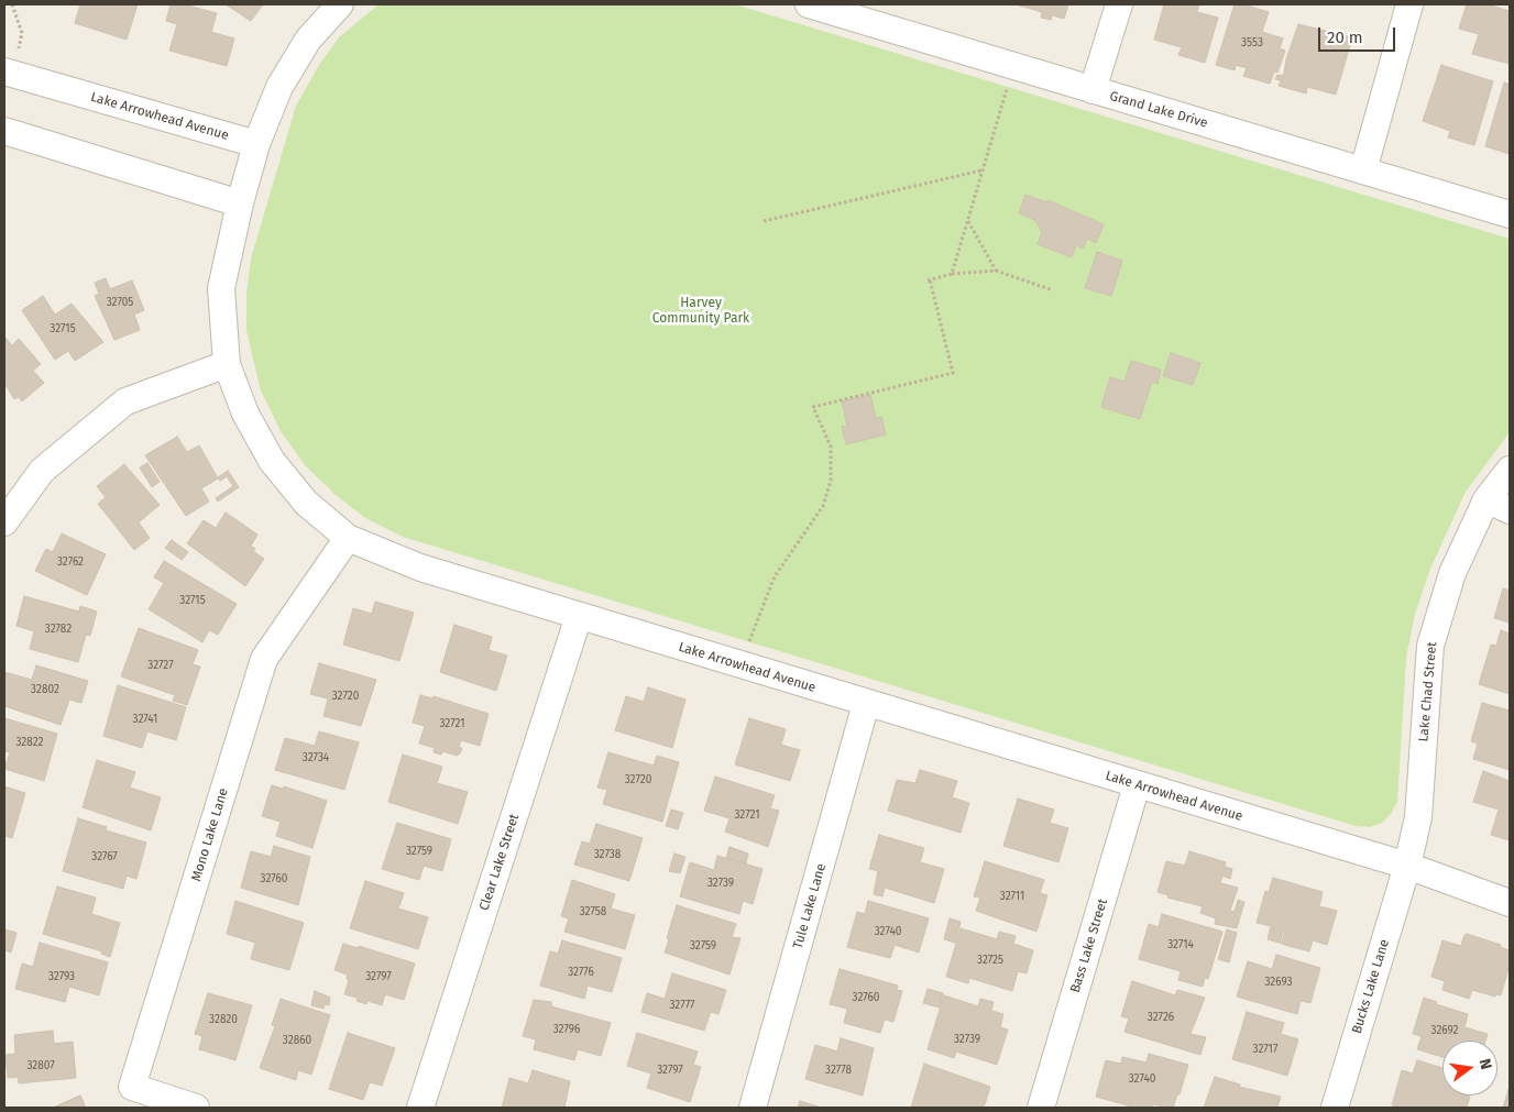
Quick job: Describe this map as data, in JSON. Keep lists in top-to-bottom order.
{
  "streets": {
    "street": [
      "Grand Lake Drive",
      "Lake Arrowhead Avenue",
      "Lake Chad Street",
      "Mono Lake Lane",
      "Clear Lake Street",
      "Tule Lake Lane",
      "Bass Lake Street",
      "Bucks Lake Lane"
    ]
  },
  "crossings": [
    ["Lake Arrowhead Avenue", "Lake Chad Street"],
    ["Lake Arrowhead Avenue", "Mono Lake Lane"],
    ["Lake Arrowhead Avenue", "Clear Lake Street"],
    ["Lake Arrowhead Avenue", "Tule Lake Lane"],
    ["Lake Arrowhead Avenue", "Bass Lake Street"],
    ["Lake Arrowhead Avenue", "Bucks Lake Lane"],
    ["Lake Chad Street", "Bucks Lake Lane"]
  ],
  "parks": ["Harvey Community Park"],
  "house_numbers": [
    "3553",
    "32705",
    "32715",
    "32762",
    "32715",
    "32782",
    "32727",
    "32802",
    "32720",
    "32741",
    "32721",
    "32822",
    "32734",
    "32720",
    "32721",
    "32759",
    "32738",
    "32767",
    "32760",
    "32739",
    "32711",
    "32758",
    "32740",
    "32714",
    "32759",
    "32725",
    "32776",
    "32793",
    "32797",
    "32693",
    "32760",
    "32777",
    "32726",
    "32820",
    "32796",
    "32692",
    "32739",
    "32860",
    "32717",
    "32807",
    "32797",
    "32778",
    "32740"
  ],
  "scale_bar": "20 m",
  "north": "right"
}
